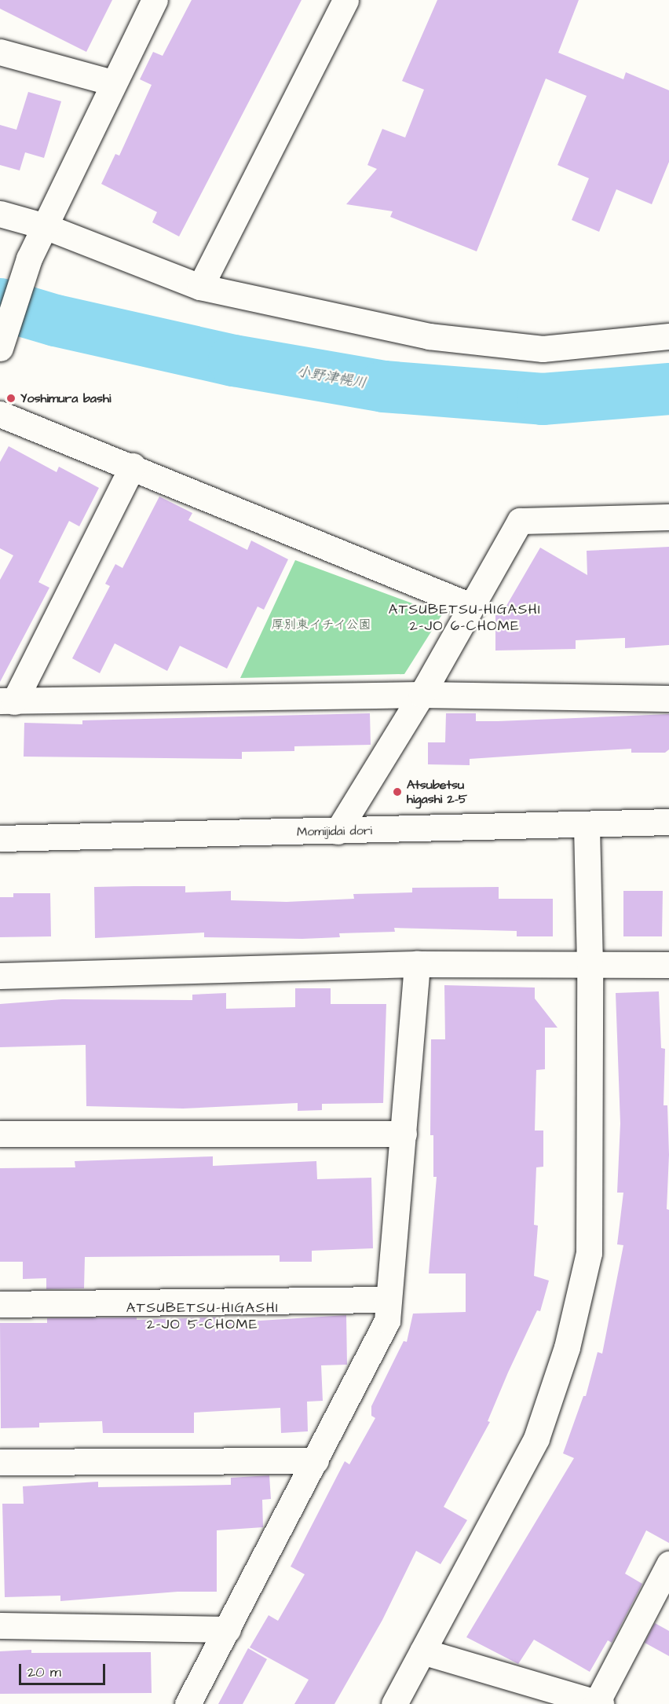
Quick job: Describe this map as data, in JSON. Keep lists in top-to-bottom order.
{
  "streets": {
    "street": ["Momijidai dori"]
  },
  "districts": ["ATSUBETSU-HIGASHI 2-JO 6-CHOME", "ATSUBETSU-HIGASHI 2-JO 5-CHOME"],
  "water": ["小野津幌川"],
  "parks": ["厚別東イチイ公園"],
  "places": ["Yoshimura bashi", "Atsubetsu higashi 2-5"],
  "scale_bar": "20 m"
}
